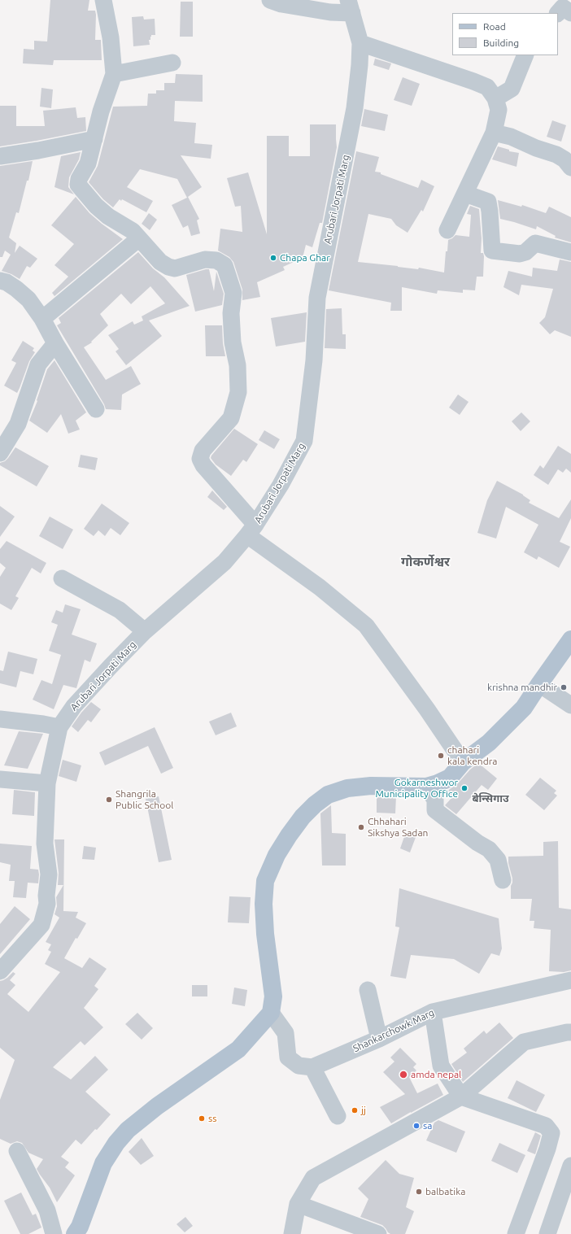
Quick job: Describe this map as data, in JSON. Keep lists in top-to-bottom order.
{
  "streets": {
    "street": ["Arubari Jorpati Marg", "Shankarchowk Marg"]
  },
  "districts": ["गोकर्णेश्वर", "बेन्सिगाउ"],
  "places": [
    "Chapa Ghar",
    "krishna mandhir",
    "chahari kala kendra",
    "Gokarneshwor Municipality Office",
    "Shangrila Public School",
    "Chhahari Sikshya Sadan",
    "amda nepal",
    "jj",
    "ss",
    "sa",
    "balbatika"
  ],
  "legend": ["Road", "Building"]
}
